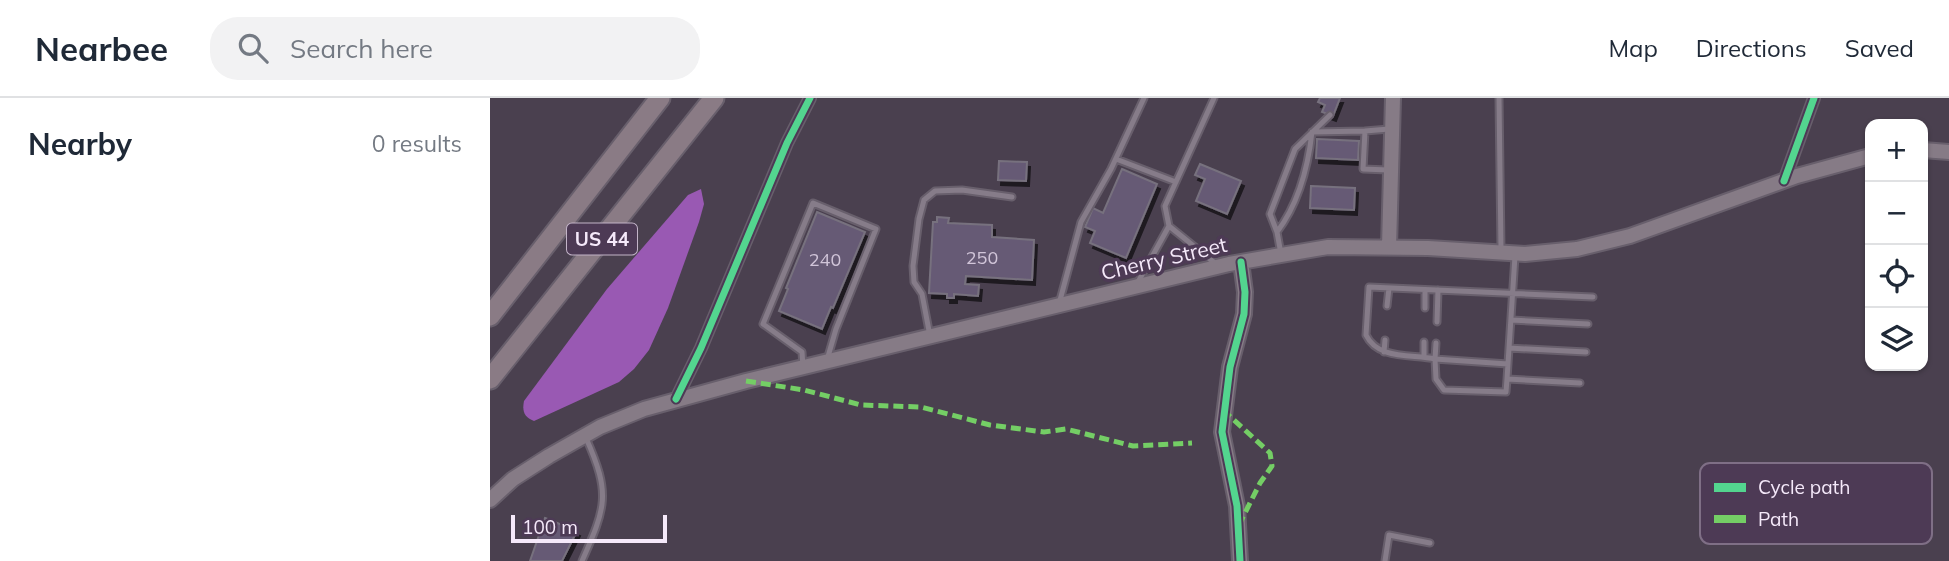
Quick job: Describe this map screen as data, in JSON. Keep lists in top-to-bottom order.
{
  "streets": {
    "highway": ["US 44"],
    "main road": ["Cherry Street"]
  },
  "house_numbers": ["250", "240"],
  "legend": ["Cycle path", "Path"],
  "scale_bar": "100 m",
  "page": {
    "header": "Nearbee",
    "search": "Search here",
    "nav": ["Map", "Directions", "Saved"],
    "heading": ["Nearby", "0 results"],
    "map_buttons": ["+", "−"],
    "scale": "100 m"
  }
}
